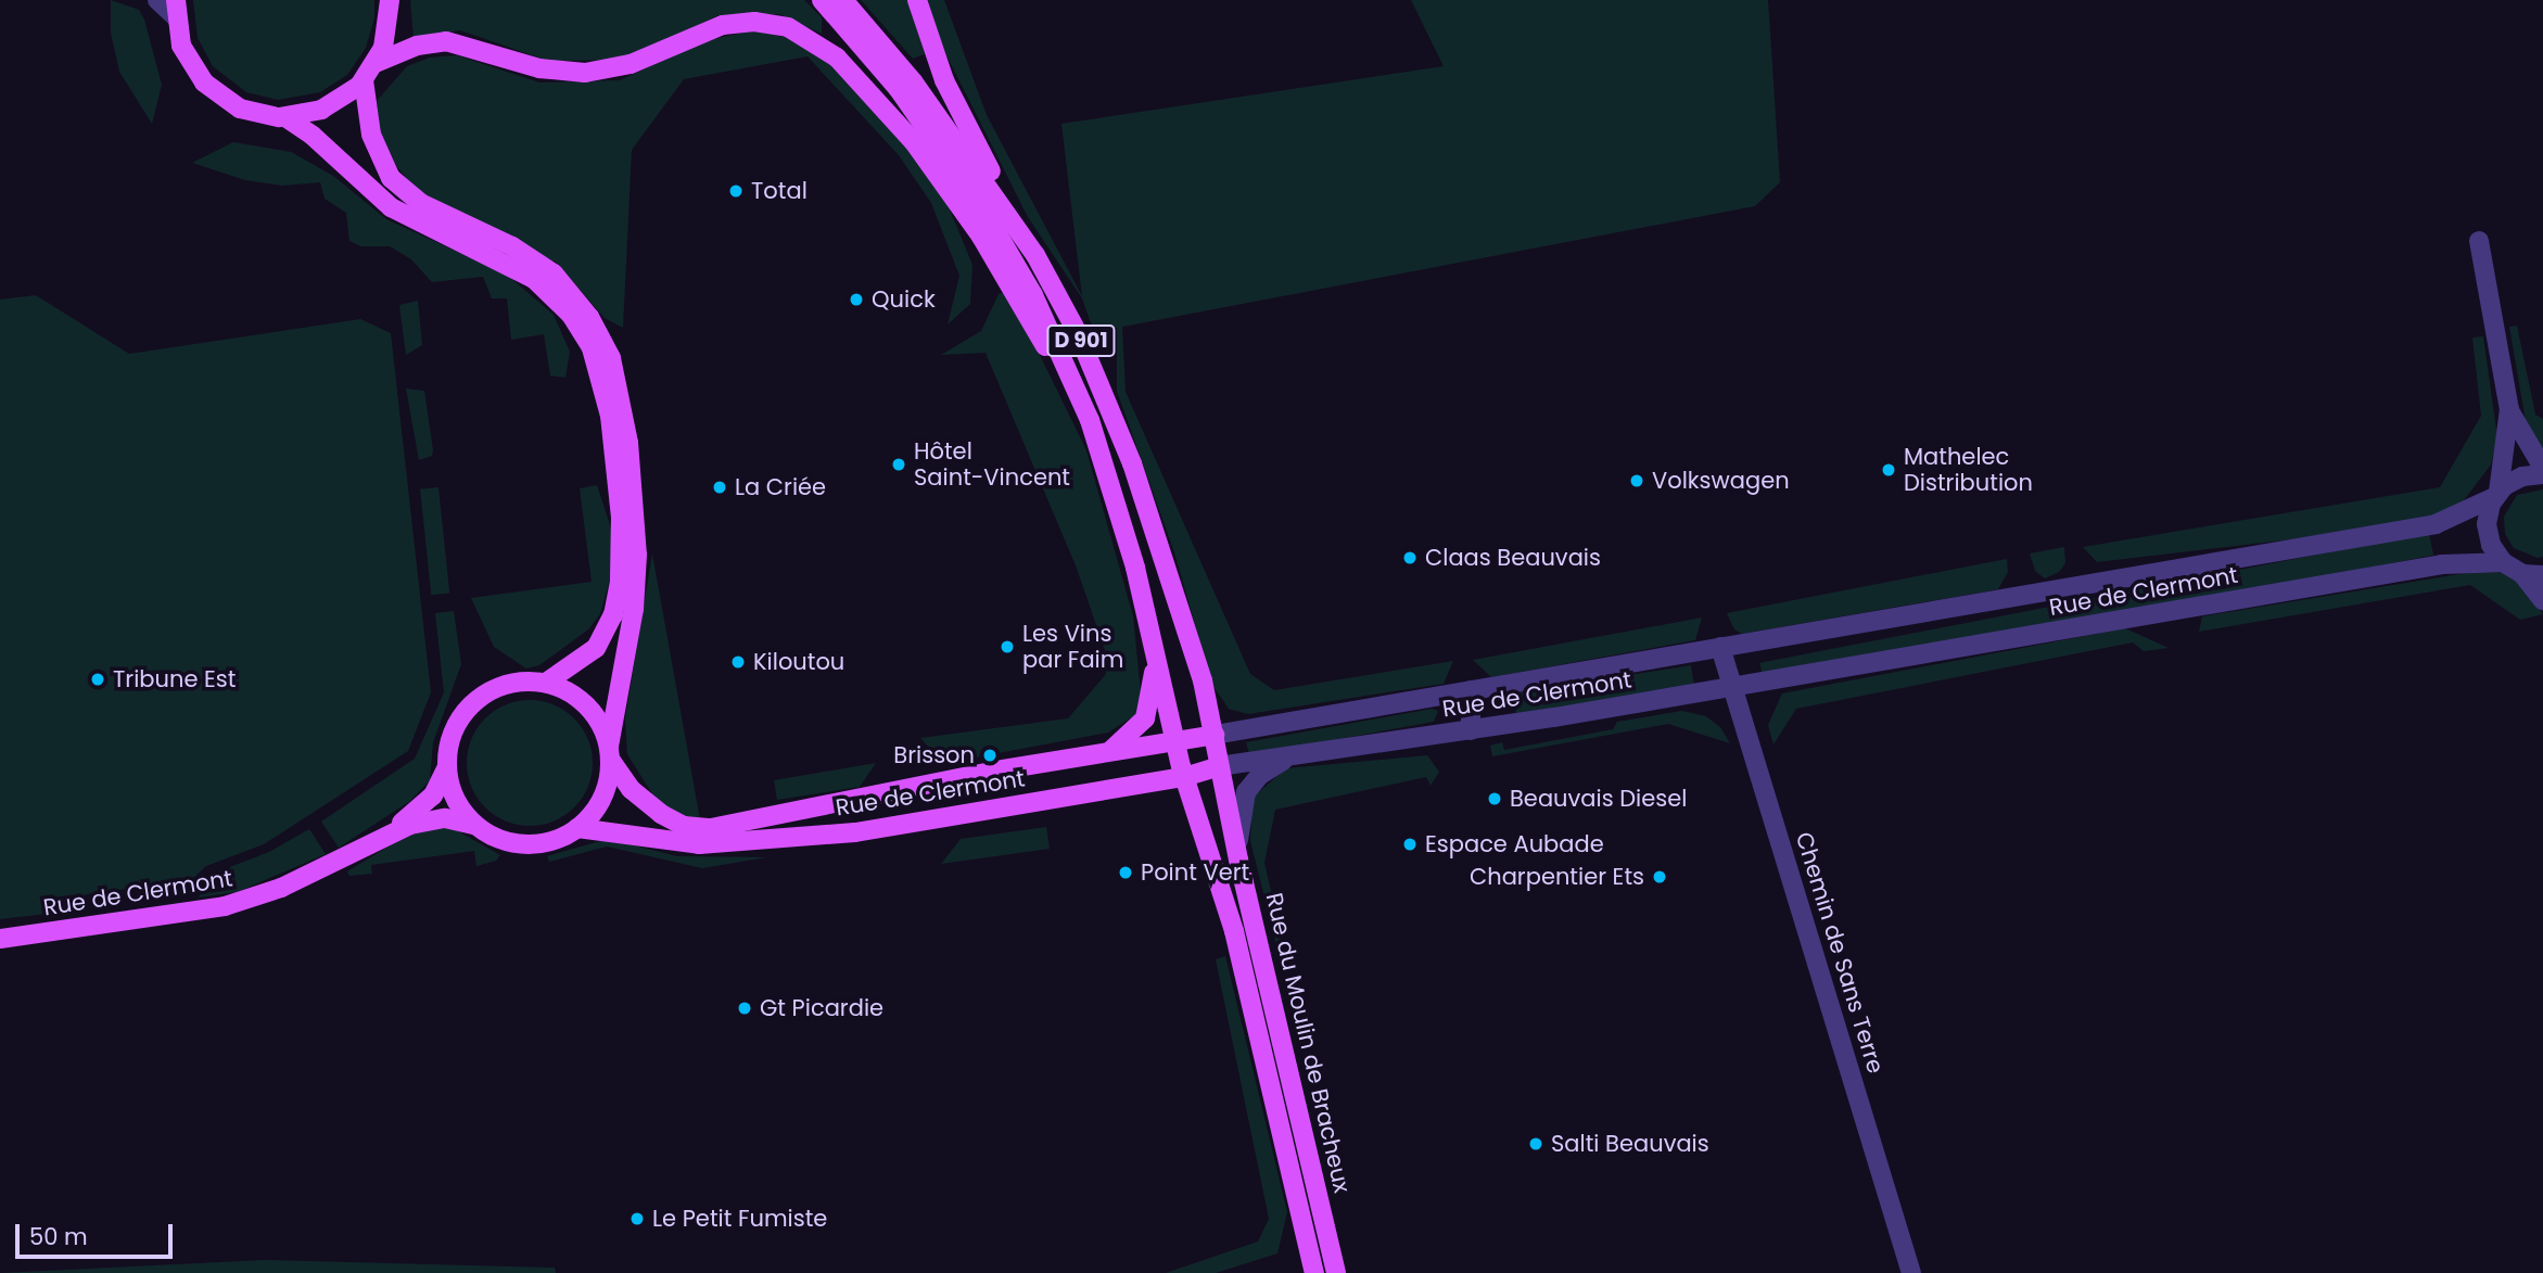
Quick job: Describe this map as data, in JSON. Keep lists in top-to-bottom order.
{
  "streets": {
    "main road": ["D 901", "Rue de Clermont", "Rue du Moulin de Bracheux"],
    "street": ["Chemin de Sans Terre"]
  },
  "crossings": [
    ["D 901", "Rue de Clermont"],
    ["D 901", "Rue du Moulin de Bracheux"],
    ["Rue de Clermont", "Chemin de Sans Terre"],
    ["Rue de Clermont", "Rue du Moulin de Bracheux"]
  ],
  "places": [
    "Total",
    "Quick",
    "Hôtel Saint-Vincent",
    "Mathelec Distribution",
    "Volkswagen",
    "La Criée",
    "Claas Beauvais",
    "Les Vins par Faim",
    "Kiloutou",
    "Tribune Est",
    "Brisson",
    "Beauvais Diesel",
    "Espace Aubade",
    "Point Vert",
    "Charpentier Ets",
    "Gt Picardie",
    "Salti Beauvais",
    "Le Petit Fumiste"
  ],
  "scale_bar": "50 m"
}
